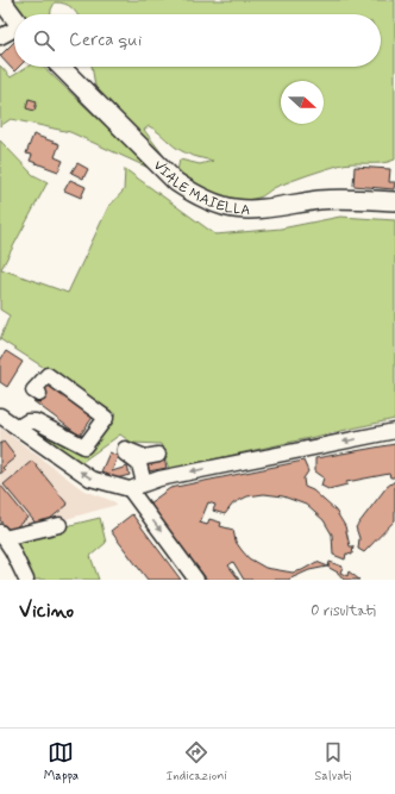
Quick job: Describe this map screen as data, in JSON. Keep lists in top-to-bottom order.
{
  "streets": {
    "main road": ["VIALE MAIELLA"]
  },
  "north": "right",
  "page": {
    "search": "Cerca qui",
    "heading": ["Vicino", "0 risultati"],
    "nav": ["Mappa", "Indicazioni", "Salvati"]
  }
}
